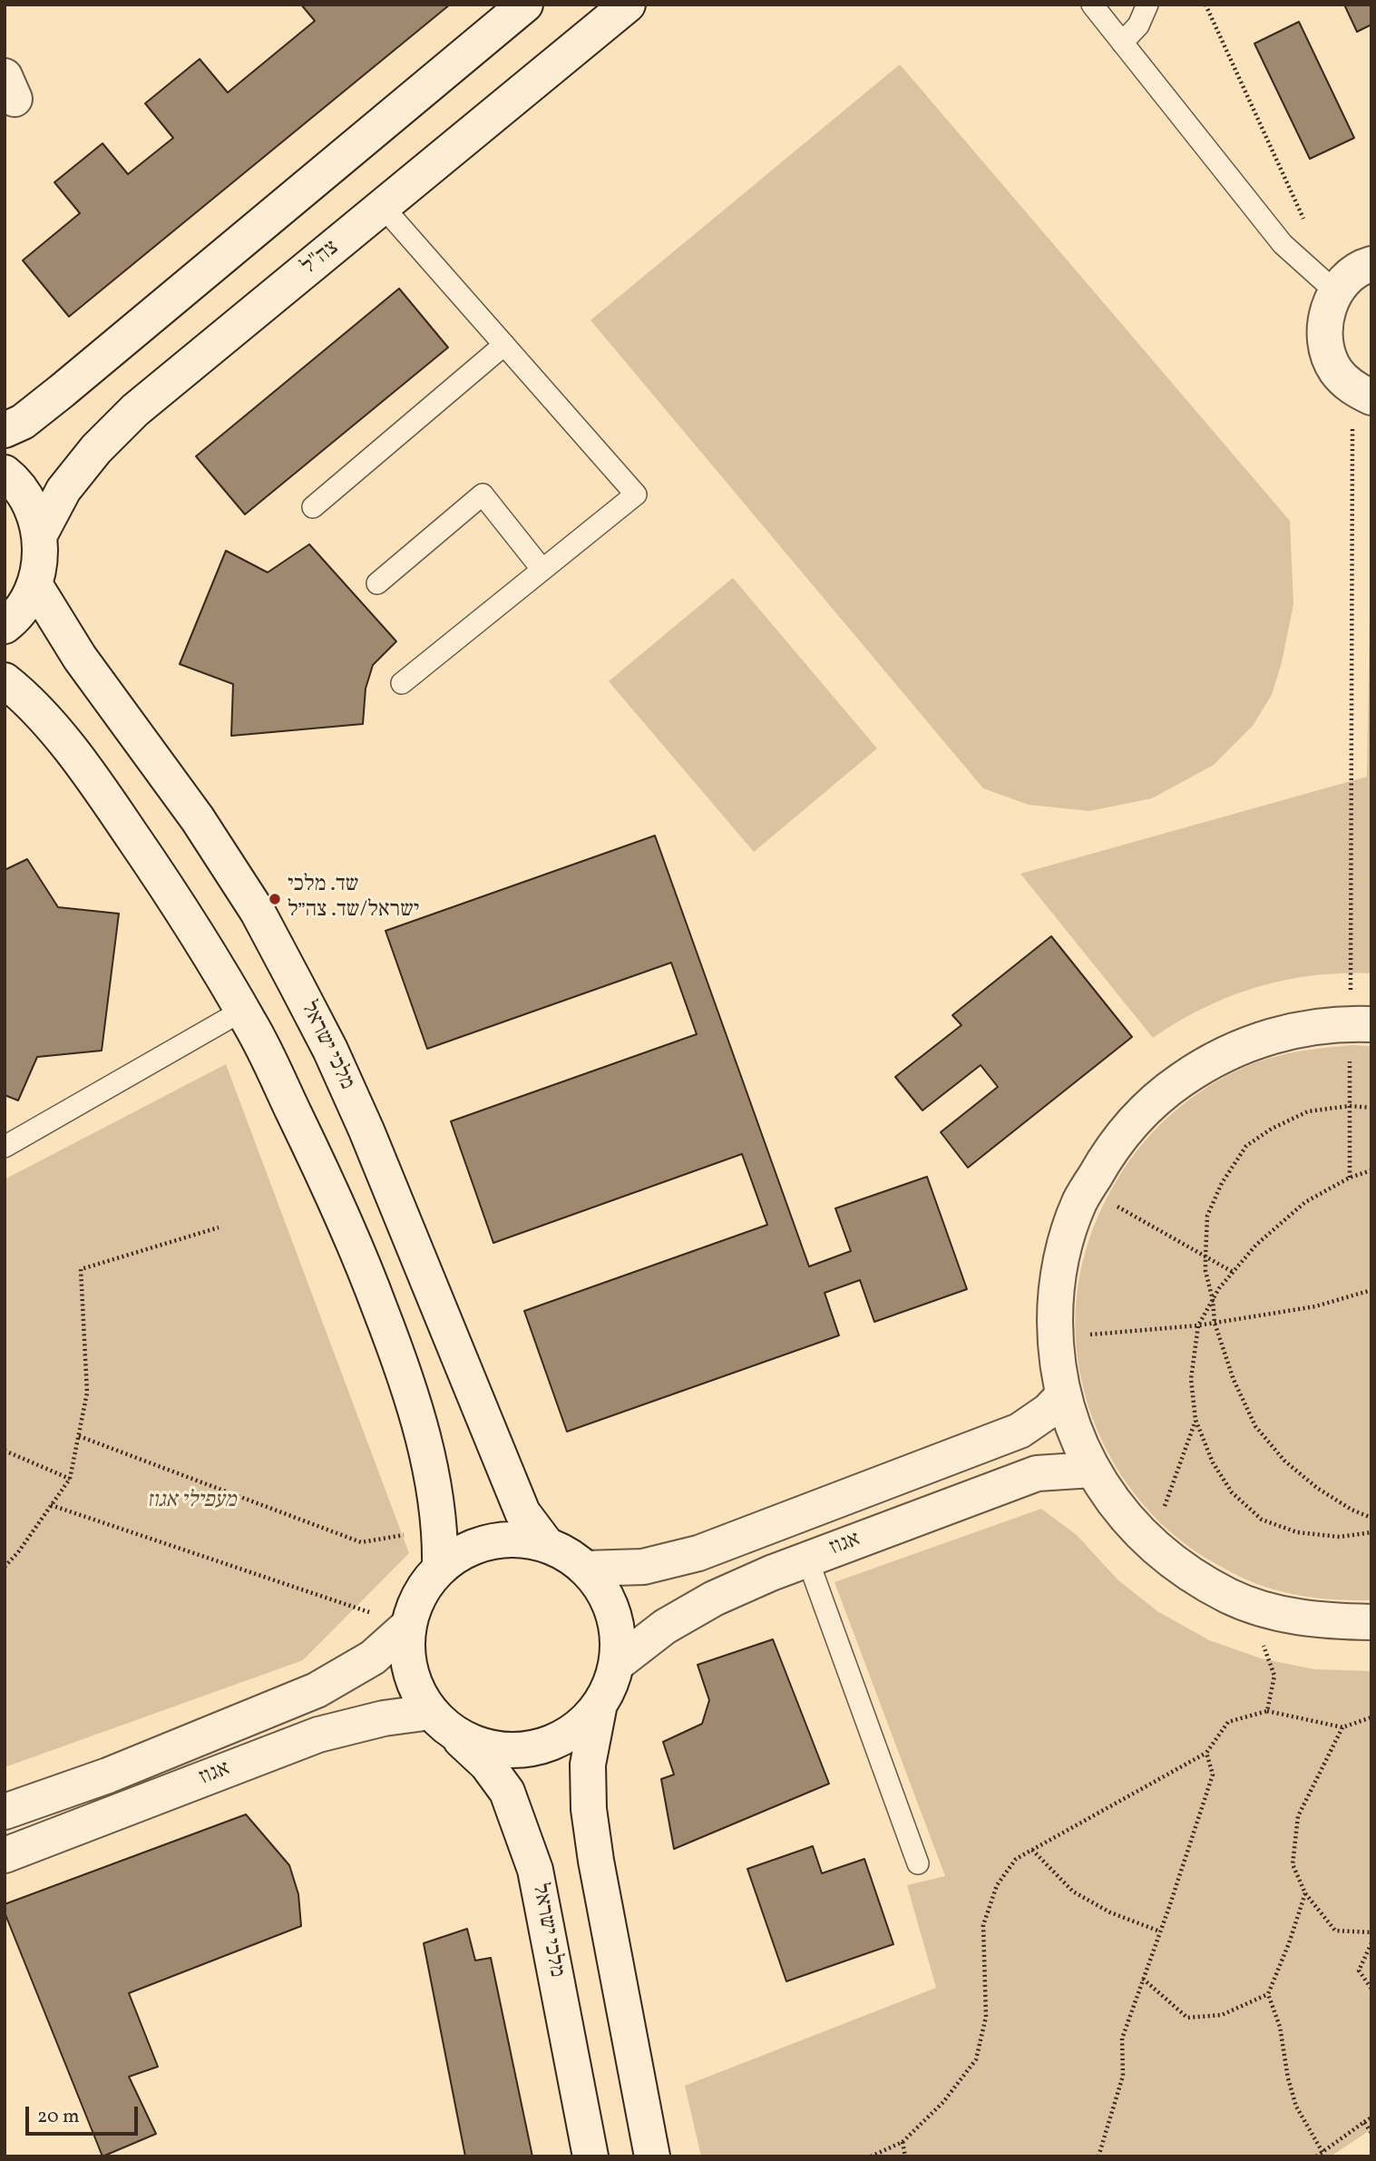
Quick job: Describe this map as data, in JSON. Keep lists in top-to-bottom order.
{
  "streets": {
    "street": ["צה\"ל", "מלכי ישראל", "אגוז"]
  },
  "crossings": [
    ["מלכי ישראל", "אגוז"]
  ],
  "parks": ["מעפילי אגוז"],
  "places": ["שד. מלכי ישראל/שד. צה״ל"],
  "scale_bar": "20 m"
}
